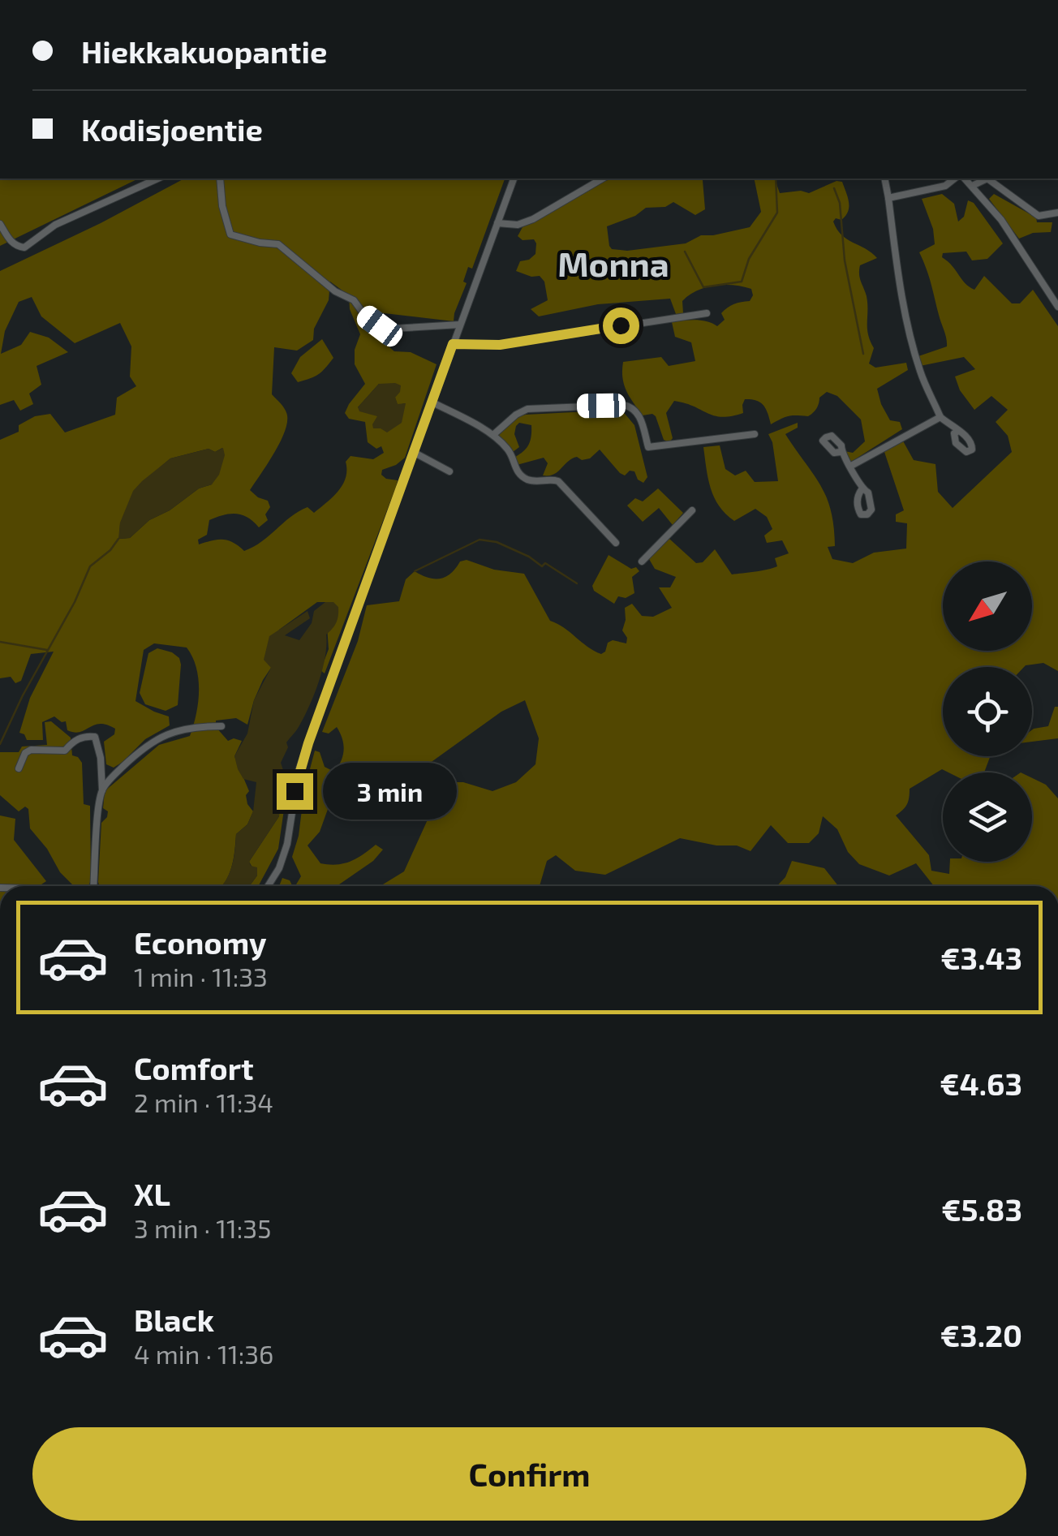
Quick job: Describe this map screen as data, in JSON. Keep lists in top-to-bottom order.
{
  "districts": ["Monna"],
  "north": "bottom left",
  "page": {
    "banner": ["Hiekkakuopantie", "Kodisjoentie"],
    "bubble": "3 min",
    "list": [
      {
        "name": "Economy",
        "note": "1 min · 11:33",
        "value": "€3.43"
      },
      {
        "name": "Comfort",
        "note": "2 min · 11:34",
        "value": "€4.63"
      },
      {
        "name": "XL",
        "note": "3 min · 11:35",
        "value": "€5.83"
      },
      {
        "name": "Black",
        "note": "4 min · 11:36",
        "value": "€3.20"
      }
    ],
    "buttons": "Confirm"
  }
}
